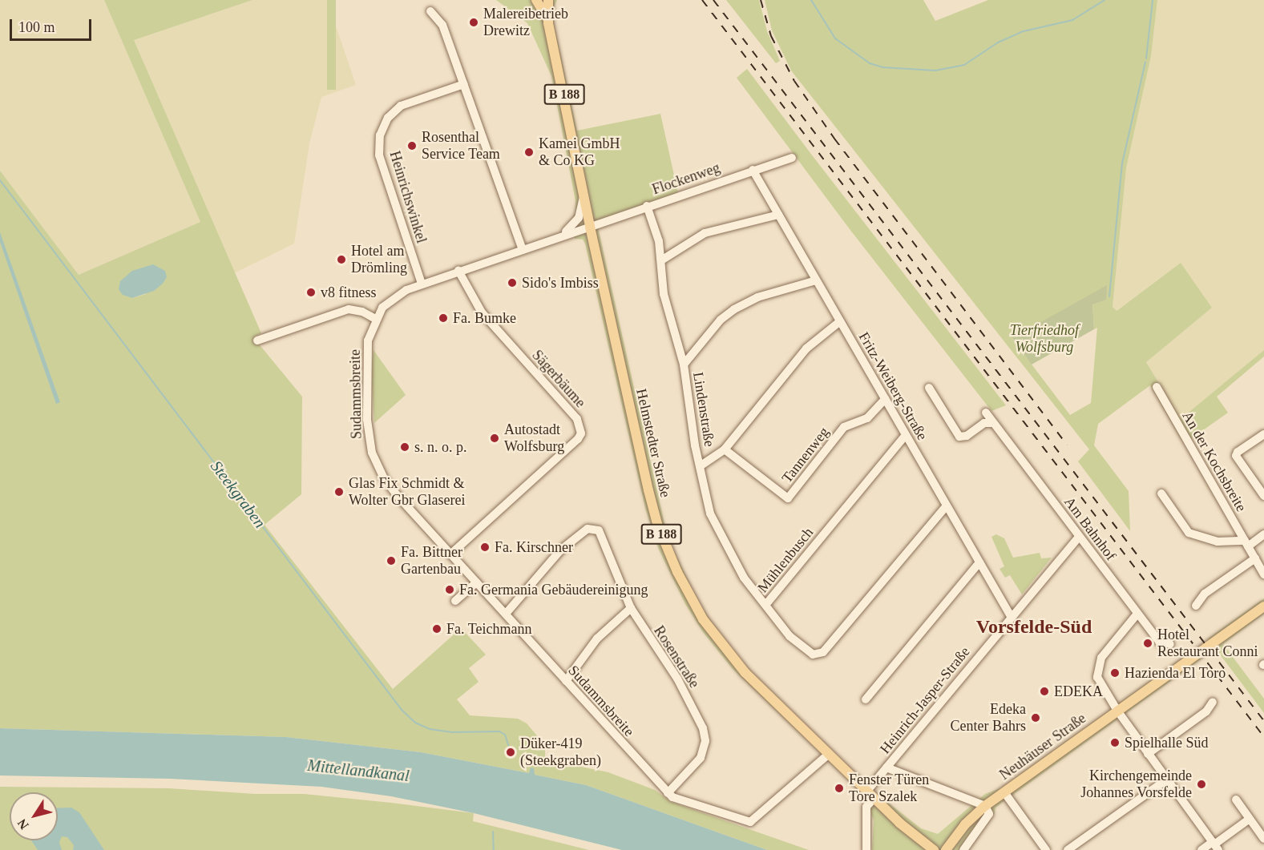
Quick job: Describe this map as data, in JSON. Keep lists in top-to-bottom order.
{
  "streets": {
    "main road": ["B 188", "Helmstedter Straße", "Neuhäuser Straße"],
    "street": [
      "Flockenweg",
      "Heinrichswinkel",
      "Sägerbäume",
      "Fritz-Weiberg-Straße",
      "Sudammsbreite",
      "Lindenstraße",
      "Tannenweg",
      "An der Kochsbreite",
      "Am Bahnhof",
      "Mühlenbusch",
      "Rosenstraße",
      "Heinrich-Jasper-Straße"
    ]
  },
  "crossings": [
    ["Flockenweg", "Fritz-Weiberg-Straße"],
    ["Flockenweg", "Sudammsbreite"],
    ["Flockenweg", "Lindenstraße"],
    ["Flockenweg", "Helmstedter Straße"],
    ["Heinrichswinkel", "Sudammsbreite"],
    ["Sägerbäume", "Sudammsbreite"],
    ["Fritz-Weiberg-Straße", "Tannenweg"],
    ["Fritz-Weiberg-Straße", "Mühlenbusch"],
    ["Fritz-Weiberg-Straße", "Heinrich-Jasper-Straße"],
    ["Sudammsbreite", "Helmstedter Straße"],
    ["Sudammsbreite", "Rosenstraße"],
    ["Lindenstraße", "Mühlenbusch"],
    ["Helmstedter Straße", "Heinrich-Jasper-Straße"],
    ["Am Bahnhof", "Heinrich-Jasper-Straße"]
  ],
  "districts": ["Vorsfelde-Süd"],
  "water": ["Steekgraben", "Mittellandkanal"],
  "parks": ["Tierfriedhof Wolfsburg"],
  "places": [
    "Malereibetrieb Drewitz",
    "Rosenthal Service Team",
    "Kamei GmbH & Co KG",
    "Hotel am Drömling",
    "Sido's Imbiss",
    "v8 fitness",
    "Fa. Bumke",
    "Autostadt Wolfsburg",
    "s. n. o. p.",
    "Glas Fix Schmidt & Wolter Gbr Glaserei",
    "Fa. Kirschner",
    "Fa. Bittner Gartenbau",
    "Fa. Germania Gebäudereinigung",
    "Fa. Teichmann",
    "Hotel Restaurant Conni",
    "Hazienda El Toro",
    "EDEKA",
    "Edeka Center Bahrs",
    "Spielhalle Süd",
    "Düker-419 (Steekgraben)",
    "Kirchengemeinde Johannes Vorsfelde",
    "Fenster Türen Tore Szalek"
  ],
  "scale_bar": "100 m",
  "north": "bottom left"
}
